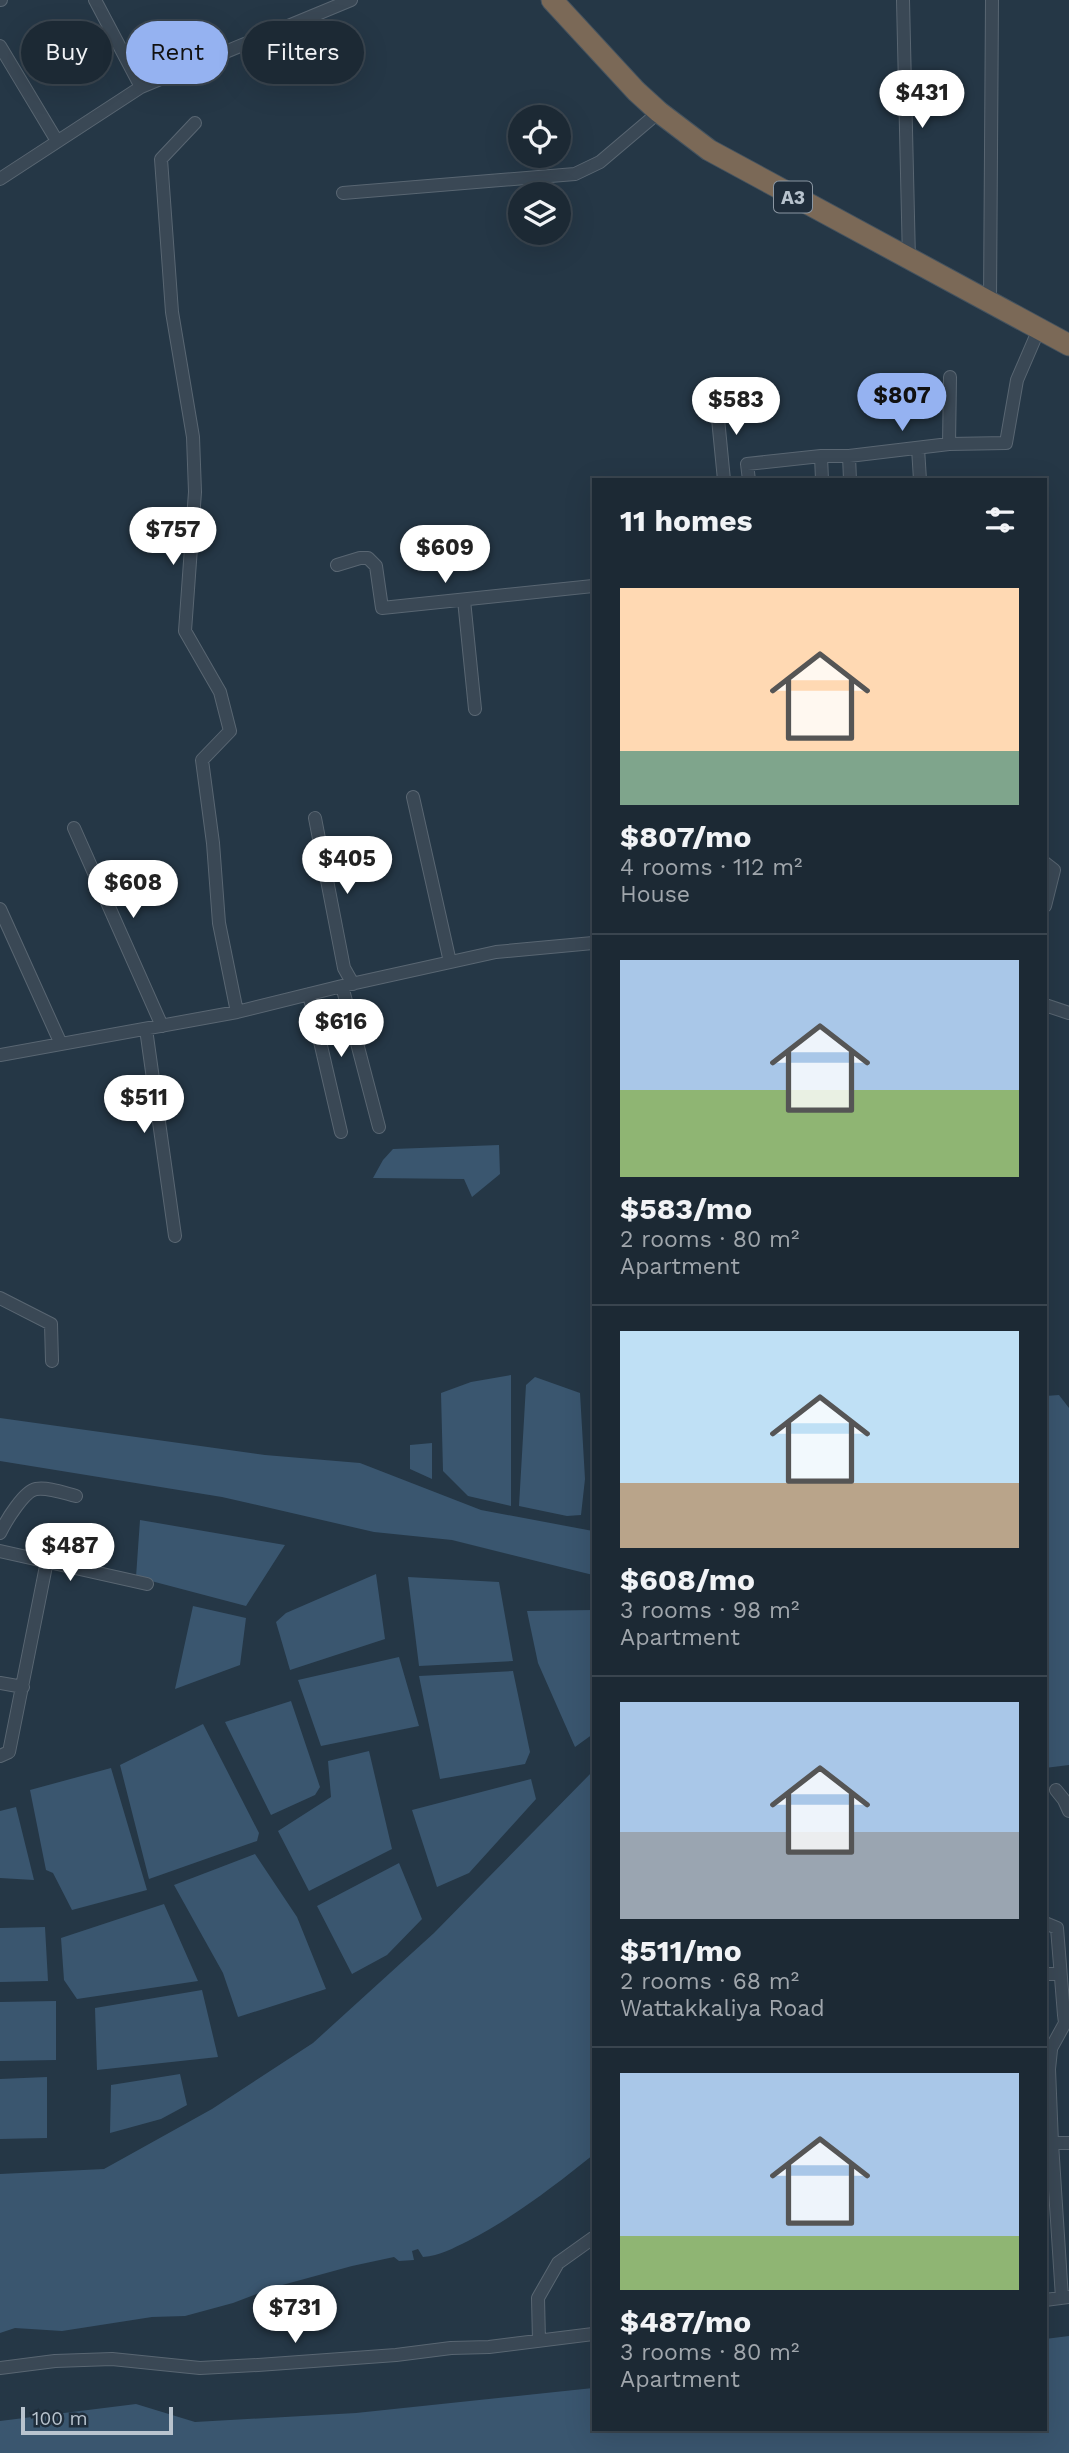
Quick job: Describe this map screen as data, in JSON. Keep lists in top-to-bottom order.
{
  "streets": {
    "highway": ["A3"]
  },
  "scale_bar": "100 m",
  "page": {
    "chip": ["Buy", "Rent", "Filters"],
    "price": [
      "$431",
      "$807",
      "$583",
      "$757",
      "$609",
      "$405",
      "$608",
      "$616",
      "$511",
      "$487",
      "$731"
    ],
    "heading": "11 homes",
    "list": [
      {
        "name": "$807/mo",
        "note": "4 rooms · 112 m² · House"
      },
      {
        "name": "$583/mo",
        "note": "2 rooms · 80 m² · Apartment"
      },
      {
        "name": "$608/mo",
        "note": "3 rooms · 98 m² · Apartment"
      },
      {
        "name": "$511/mo",
        "note": "2 rooms · 68 m² · Wattakkaliya Road"
      },
      {
        "name": "$487/mo",
        "note": "3 rooms · 80 m² · Apartment"
      }
    ],
    "scale": "100 m"
  }
}
